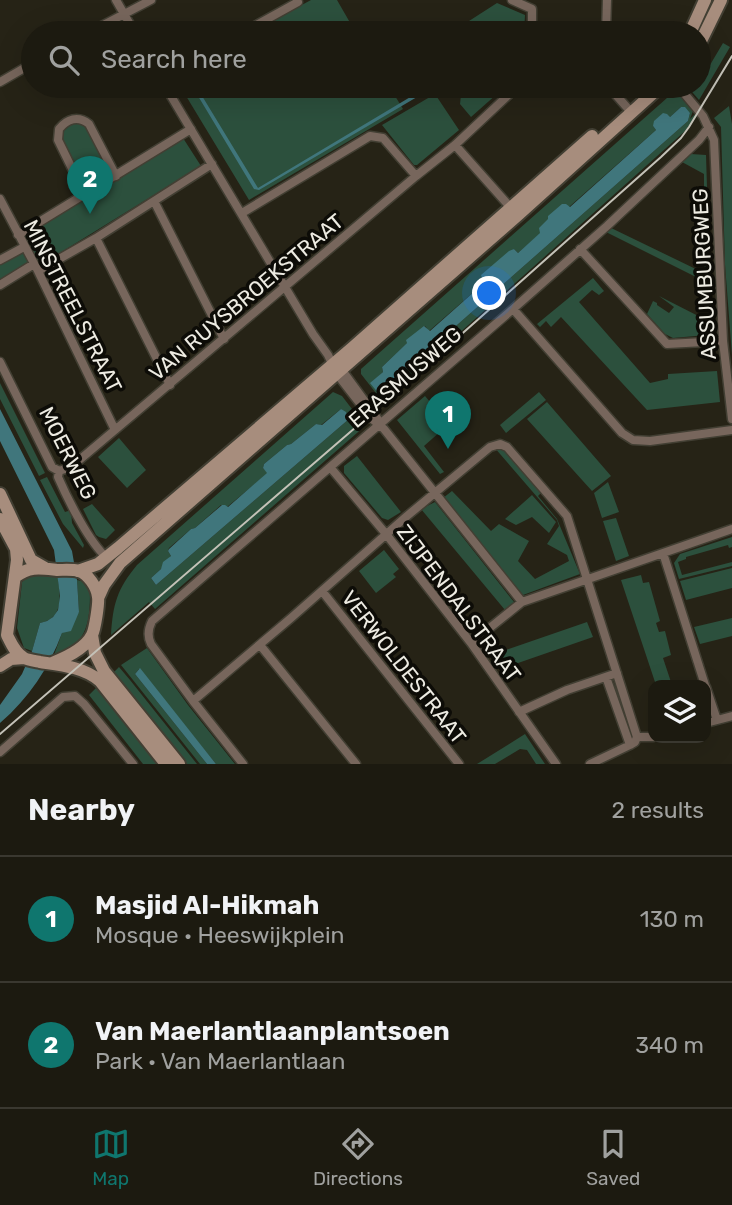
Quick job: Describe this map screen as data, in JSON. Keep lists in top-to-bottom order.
{
  "streets": {
    "street": [
      "ASSUMBURGWEG",
      "VAN RUYSBROEKSTRAAT",
      "MINSTREELSTRAAT",
      "ERASMUSWEG",
      "MOERWEG",
      "ZIJPENDALSTRAAT",
      "VERWOLDESTRAAT"
    ]
  },
  "crossings": [
    ["ASSUMBURGWEG", "ERASMUSWEG"],
    ["VAN RUYSBROEKSTRAAT", "MINSTREELSTRAAT"],
    ["VAN RUYSBROEKSTRAAT", "MOERWEG"],
    ["ERASMUSWEG", "ZIJPENDALSTRAAT"]
  ],
  "page": {
    "search": "Search here",
    "pins": ["2", "1"],
    "heading": ["Nearby", "2 results"],
    "list": [
      {
        "mark": "1",
        "name": "Masjid Al-Hikmah",
        "note": "Mosque · Heeswijkplein",
        "value": "130 m"
      },
      {
        "mark": "2",
        "name": "Van Maerlantlaanplantsoen",
        "note": "Park · Van Maerlantlaan",
        "value": "340 m"
      }
    ],
    "nav": ["Map", "Directions", "Saved"]
  }
}
